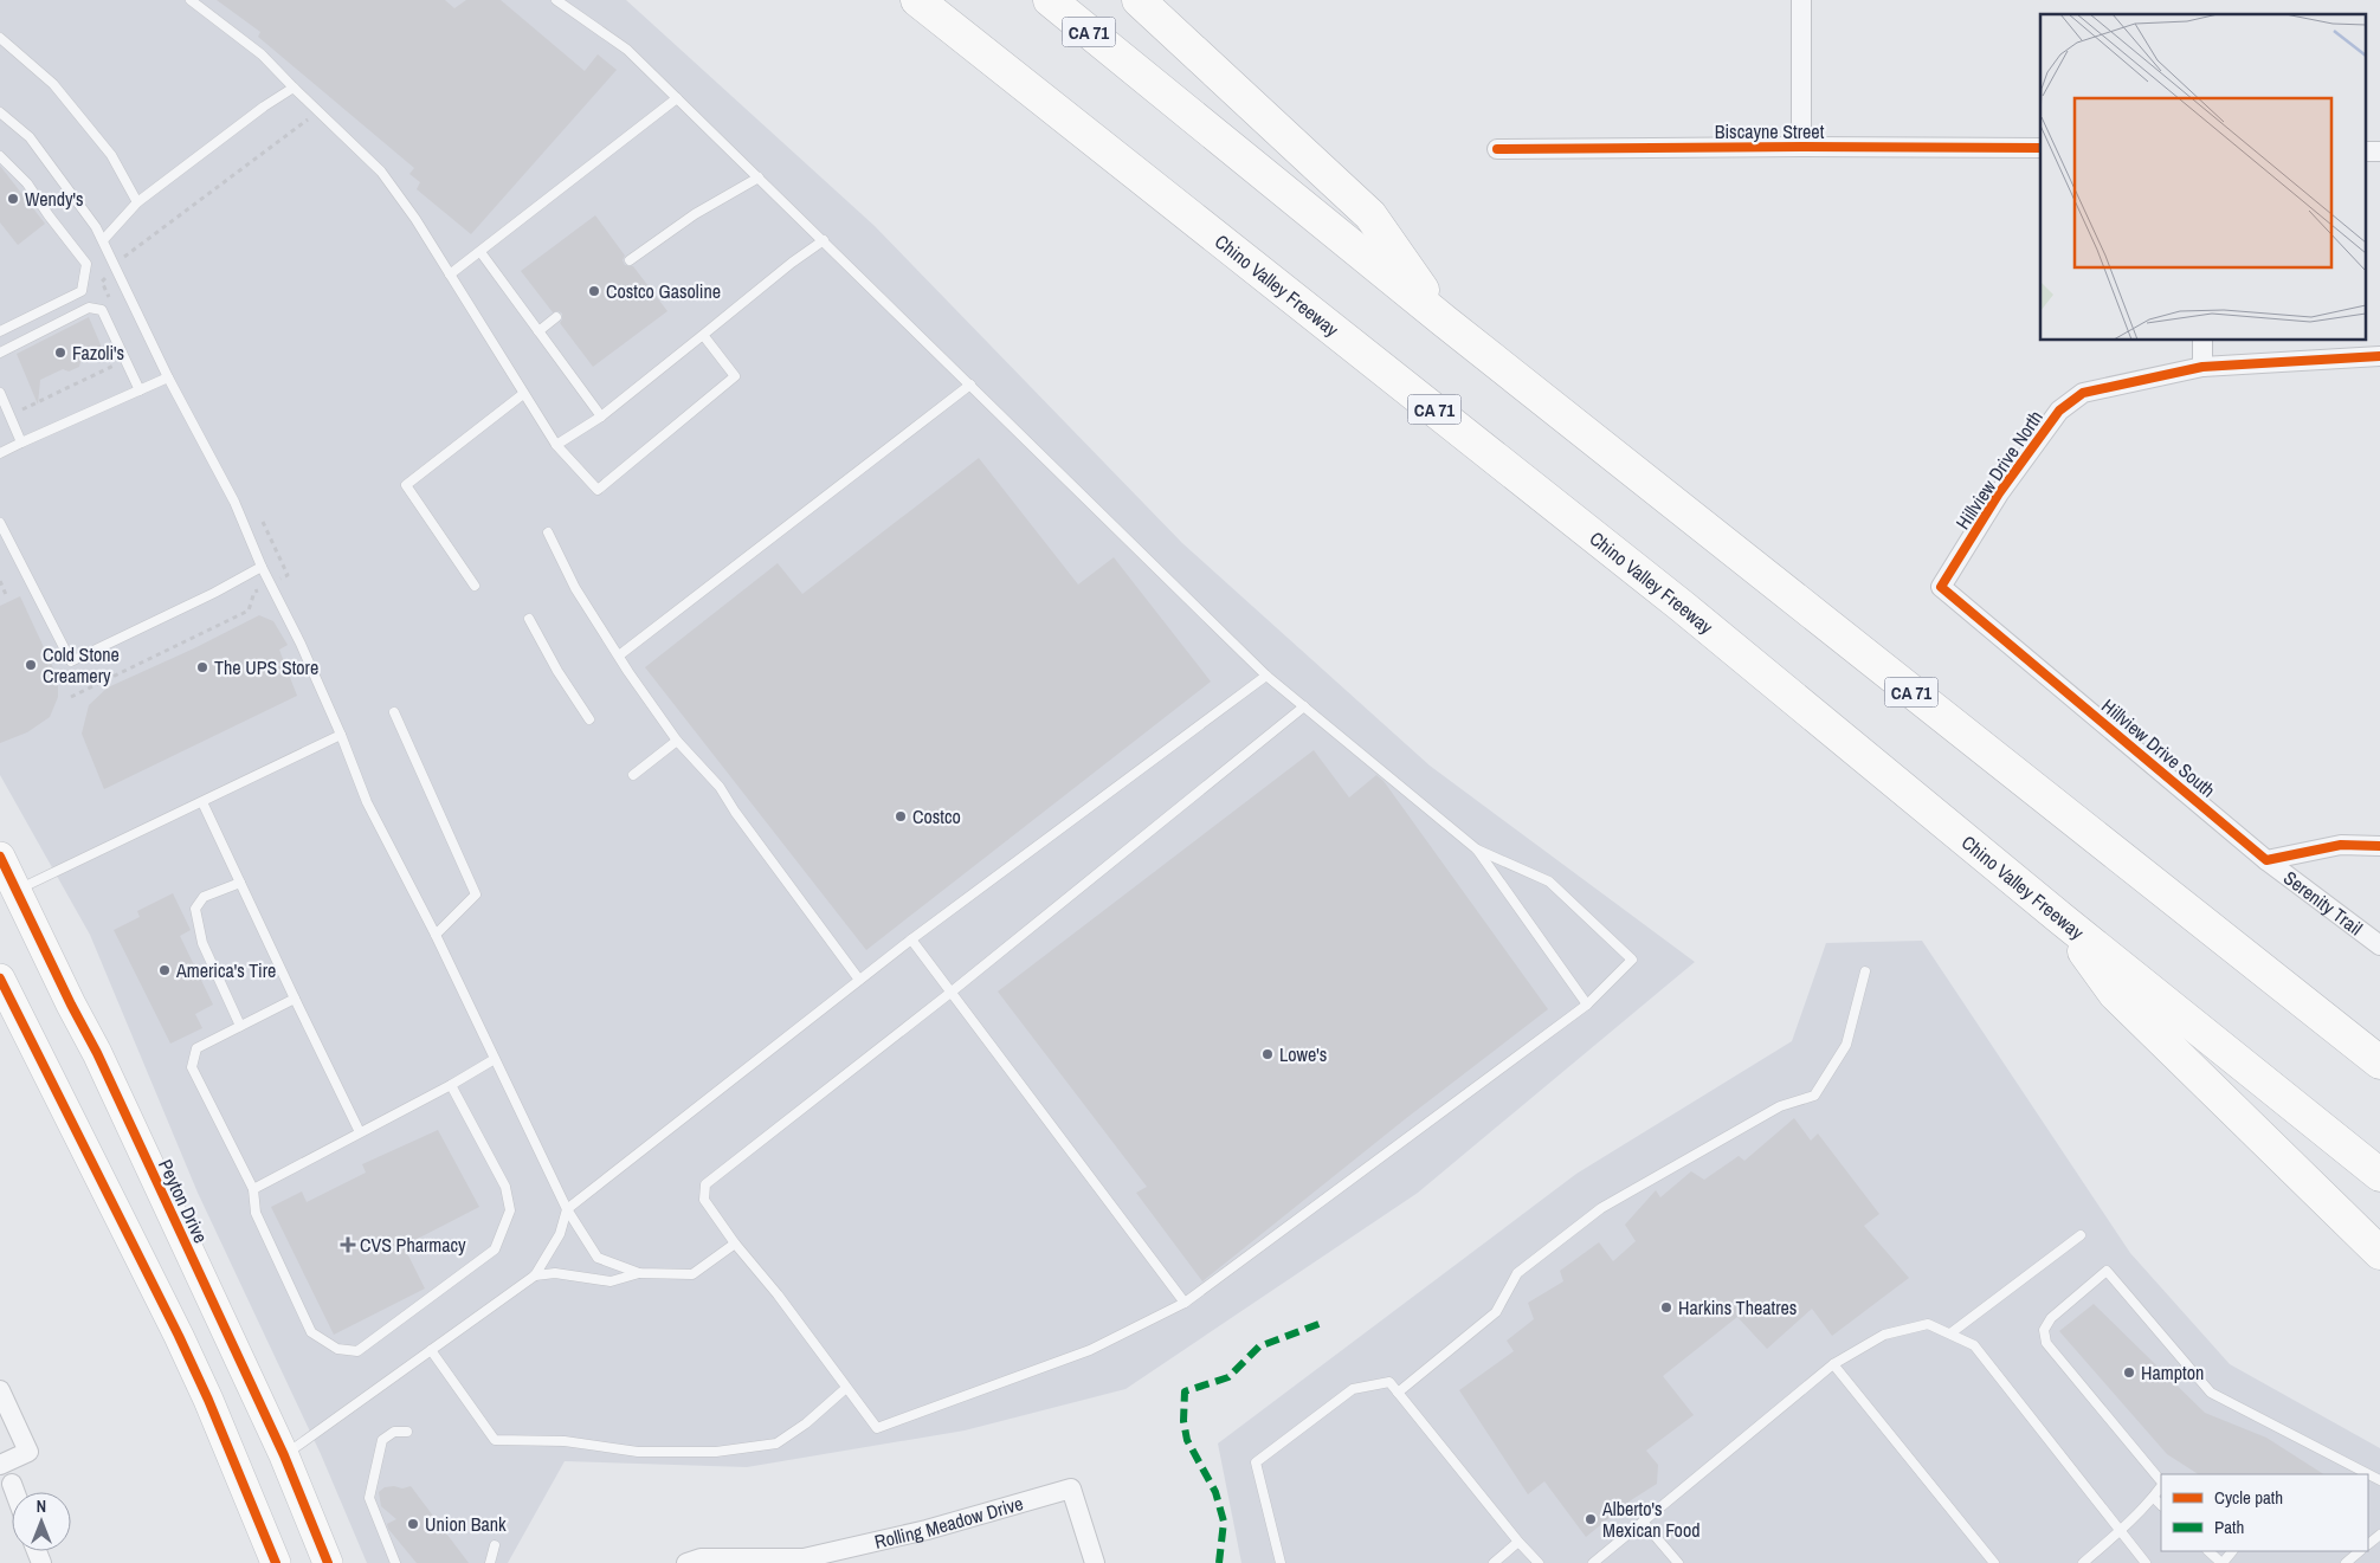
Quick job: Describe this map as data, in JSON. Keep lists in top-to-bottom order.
{
  "streets": {
    "highway": ["CA 71", "Chino Valley Freeway"],
    "main road": ["Peyton Drive"],
    "street": [
      "Biscayne Street",
      "Hillview Drive North",
      "Hillview Drive South",
      "Serenity Trail",
      "Rolling Meadow Drive"
    ]
  },
  "crossings": [
    ["Hillview Drive North", "Hillview Drive South"],
    ["Hillview Drive South", "Serenity Trail"]
  ],
  "places": {
    "other": [
      "Wendy's",
      "Costco Gasoline",
      "Fazoli's",
      "Cold Stone Creamery",
      "The UPS Store",
      "Costco",
      "America's Tire",
      "Lowe's",
      "Harkins Theatres",
      "Hampton",
      "Alberto's Mexican Food",
      "Union Bank"
    ],
    "health": ["CVS Pharmacy"]
  },
  "legend": ["Cycle path", "Path"],
  "north": "top"
}
